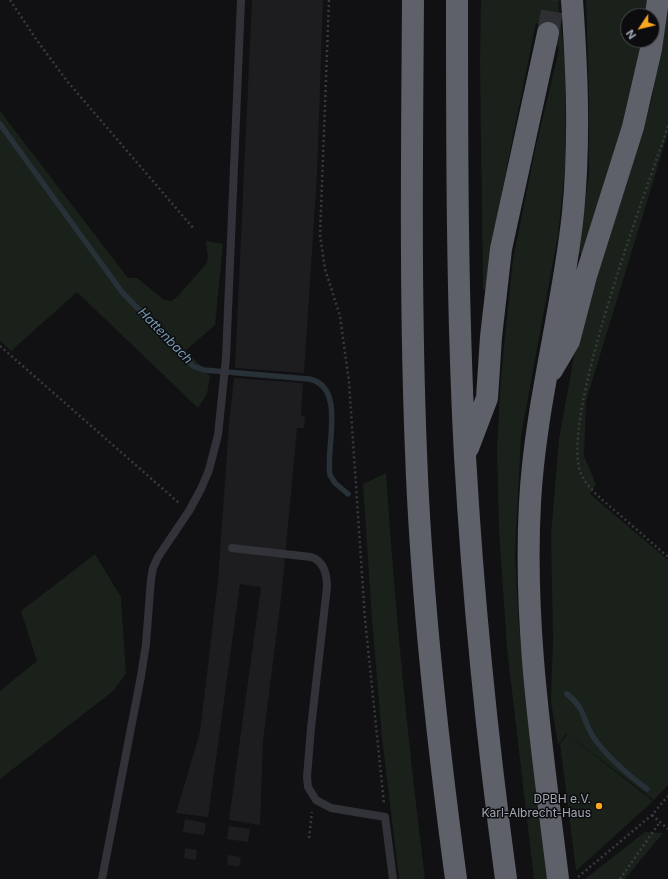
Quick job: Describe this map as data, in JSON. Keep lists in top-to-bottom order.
{
  "water": ["Hattenbach"],
  "places": ["DPBH e.V. Karl-Albrecht-Haus"],
  "north": "bottom left"
}
